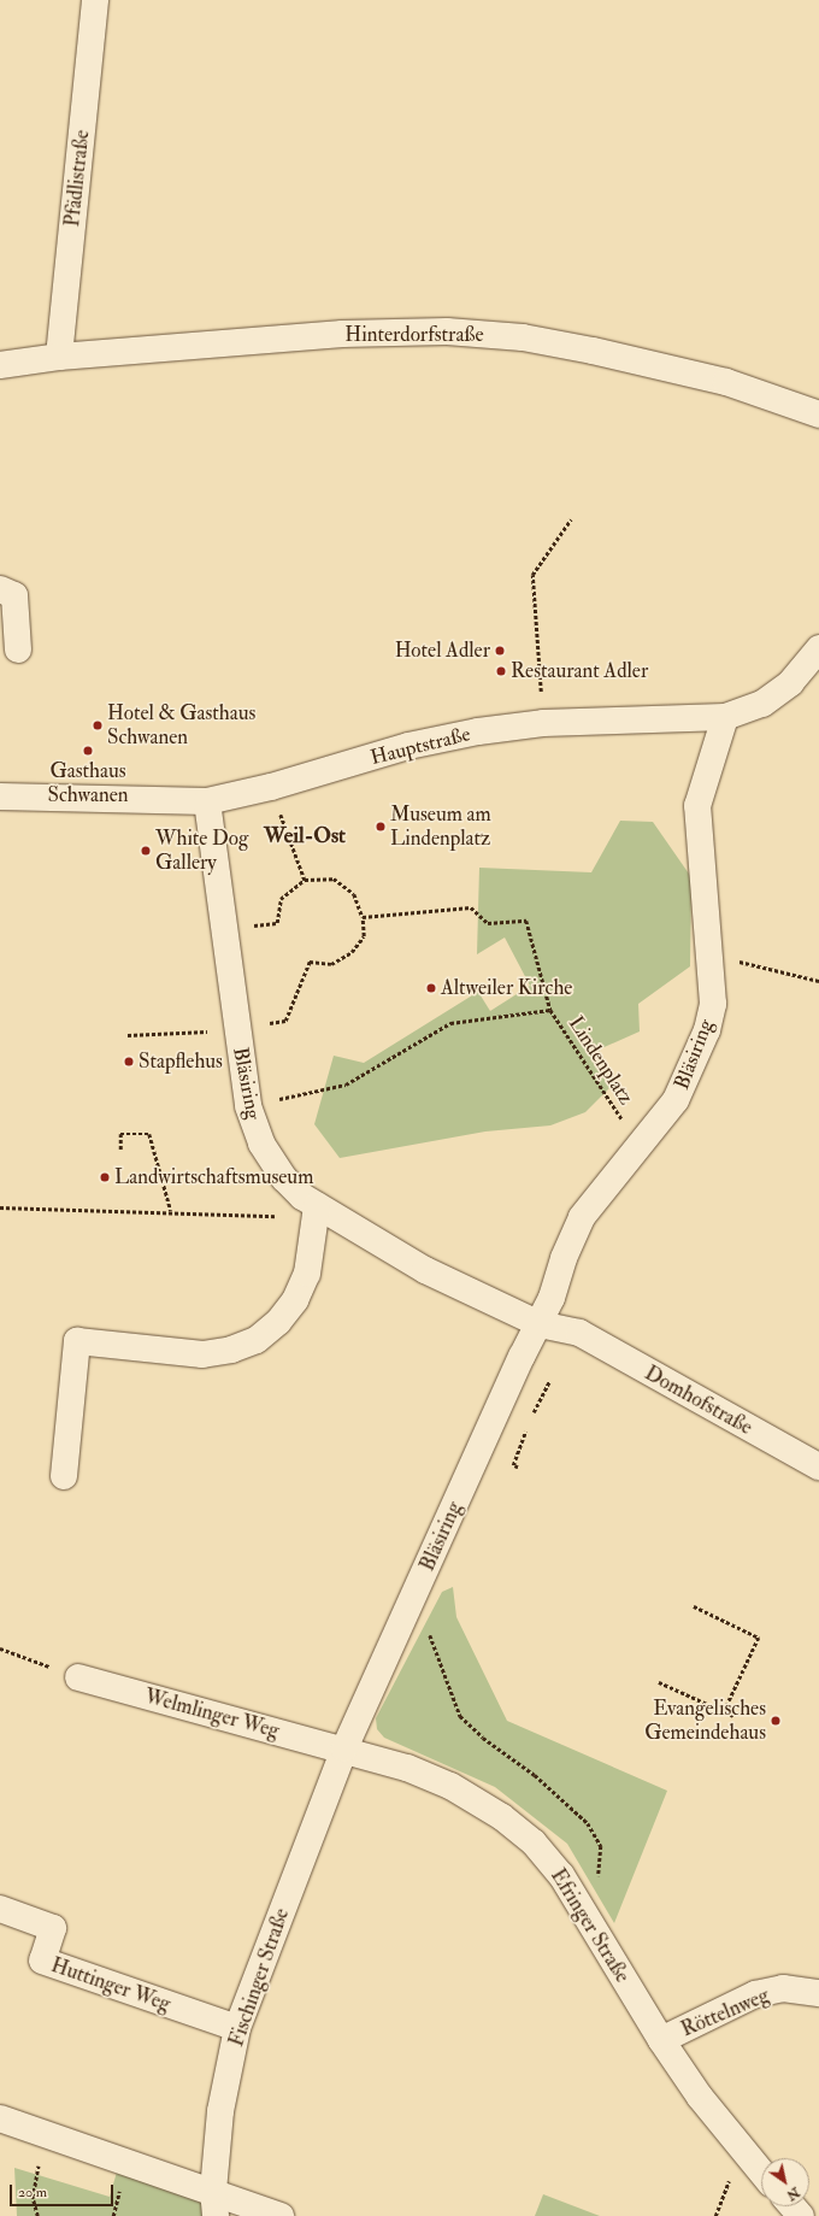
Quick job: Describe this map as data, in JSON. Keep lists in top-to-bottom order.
{
  "streets": {
    "street": [
      "Pfädlistraße",
      "Hinterdorfstraße",
      "Hauptstraße",
      "Bläsiring",
      "Domhofstraße",
      "Welmlinger Weg",
      "Efringer Straße",
      "Fischinger Straße",
      "Huttinger Weg",
      "Röttelnweg"
    ],
    "path": ["Lindenplatz"]
  },
  "crossings": [
    ["Pfädlistraße", "Hinterdorfstraße"],
    ["Hauptstraße", "Bläsiring"],
    ["Bläsiring", "Lindenplatz"],
    ["Bläsiring", "Domhofstraße"],
    ["Bläsiring", "Welmlinger Weg"],
    ["Bläsiring", "Efringer Straße"],
    ["Bläsiring", "Fischinger Straße"],
    ["Welmlinger Weg", "Efringer Straße"],
    ["Welmlinger Weg", "Fischinger Straße"],
    ["Efringer Straße", "Fischinger Straße"],
    ["Efringer Straße", "Röttelnweg"],
    ["Fischinger Straße", "Huttinger Weg"]
  ],
  "districts": ["Weil-Ost"],
  "places": [
    "Hotel Adler",
    "Restaurant Adler",
    "Hotel & Gasthaus Schwanen",
    "Gasthaus Schwanen",
    "Museum am Lindenplatz",
    "White Dog Gallery",
    "Altweiler Kirche",
    "Stapflehus",
    "Landwirtschaftsmuseum",
    "Evangelisches Gemeindehaus"
  ],
  "scale_bar": "20 m",
  "north": "bottom right"
}
